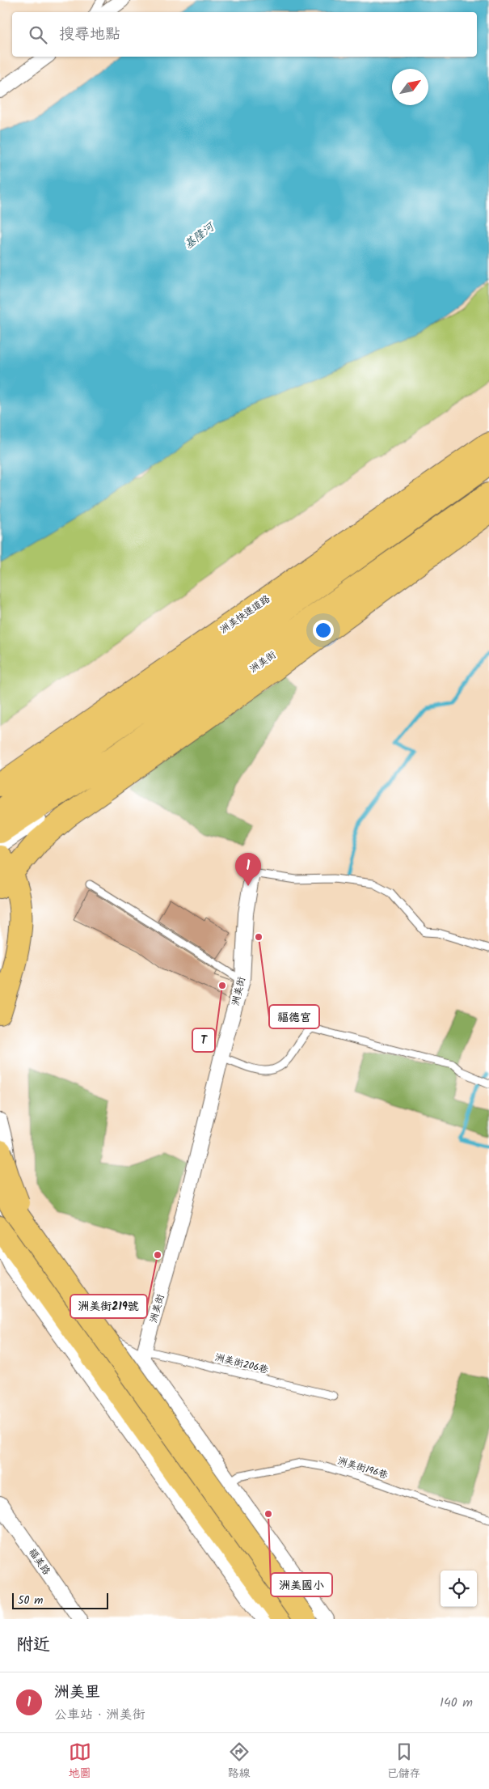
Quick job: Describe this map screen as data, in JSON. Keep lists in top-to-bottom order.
{
  "streets": {
    "highway": ["洲美快速道路"],
    "street": ["洲美街", "福美路"],
    "lane": ["洲美街206巷", "洲美街196巷"]
  },
  "crossings": [
    ["洲美街", "洲美街206巷"]
  ],
  "water": ["基隆河"],
  "places": [
    "福德宮",
    "T",
    "洲美街219號",
    "洲美國小"
  ],
  "scale_bar": "50 m",
  "north": "top right",
  "page": {
    "search": "搜尋地點",
    "pins": "1",
    "scale": "50 m",
    "heading": "附近",
    "list": [
      {
        "mark": "1",
        "name": "洲美里",
        "note": "公車站 · 洲美街",
        "value": "140 m"
      }
    ],
    "nav": ["地圖", "路線", "已儲存"]
  }
}
